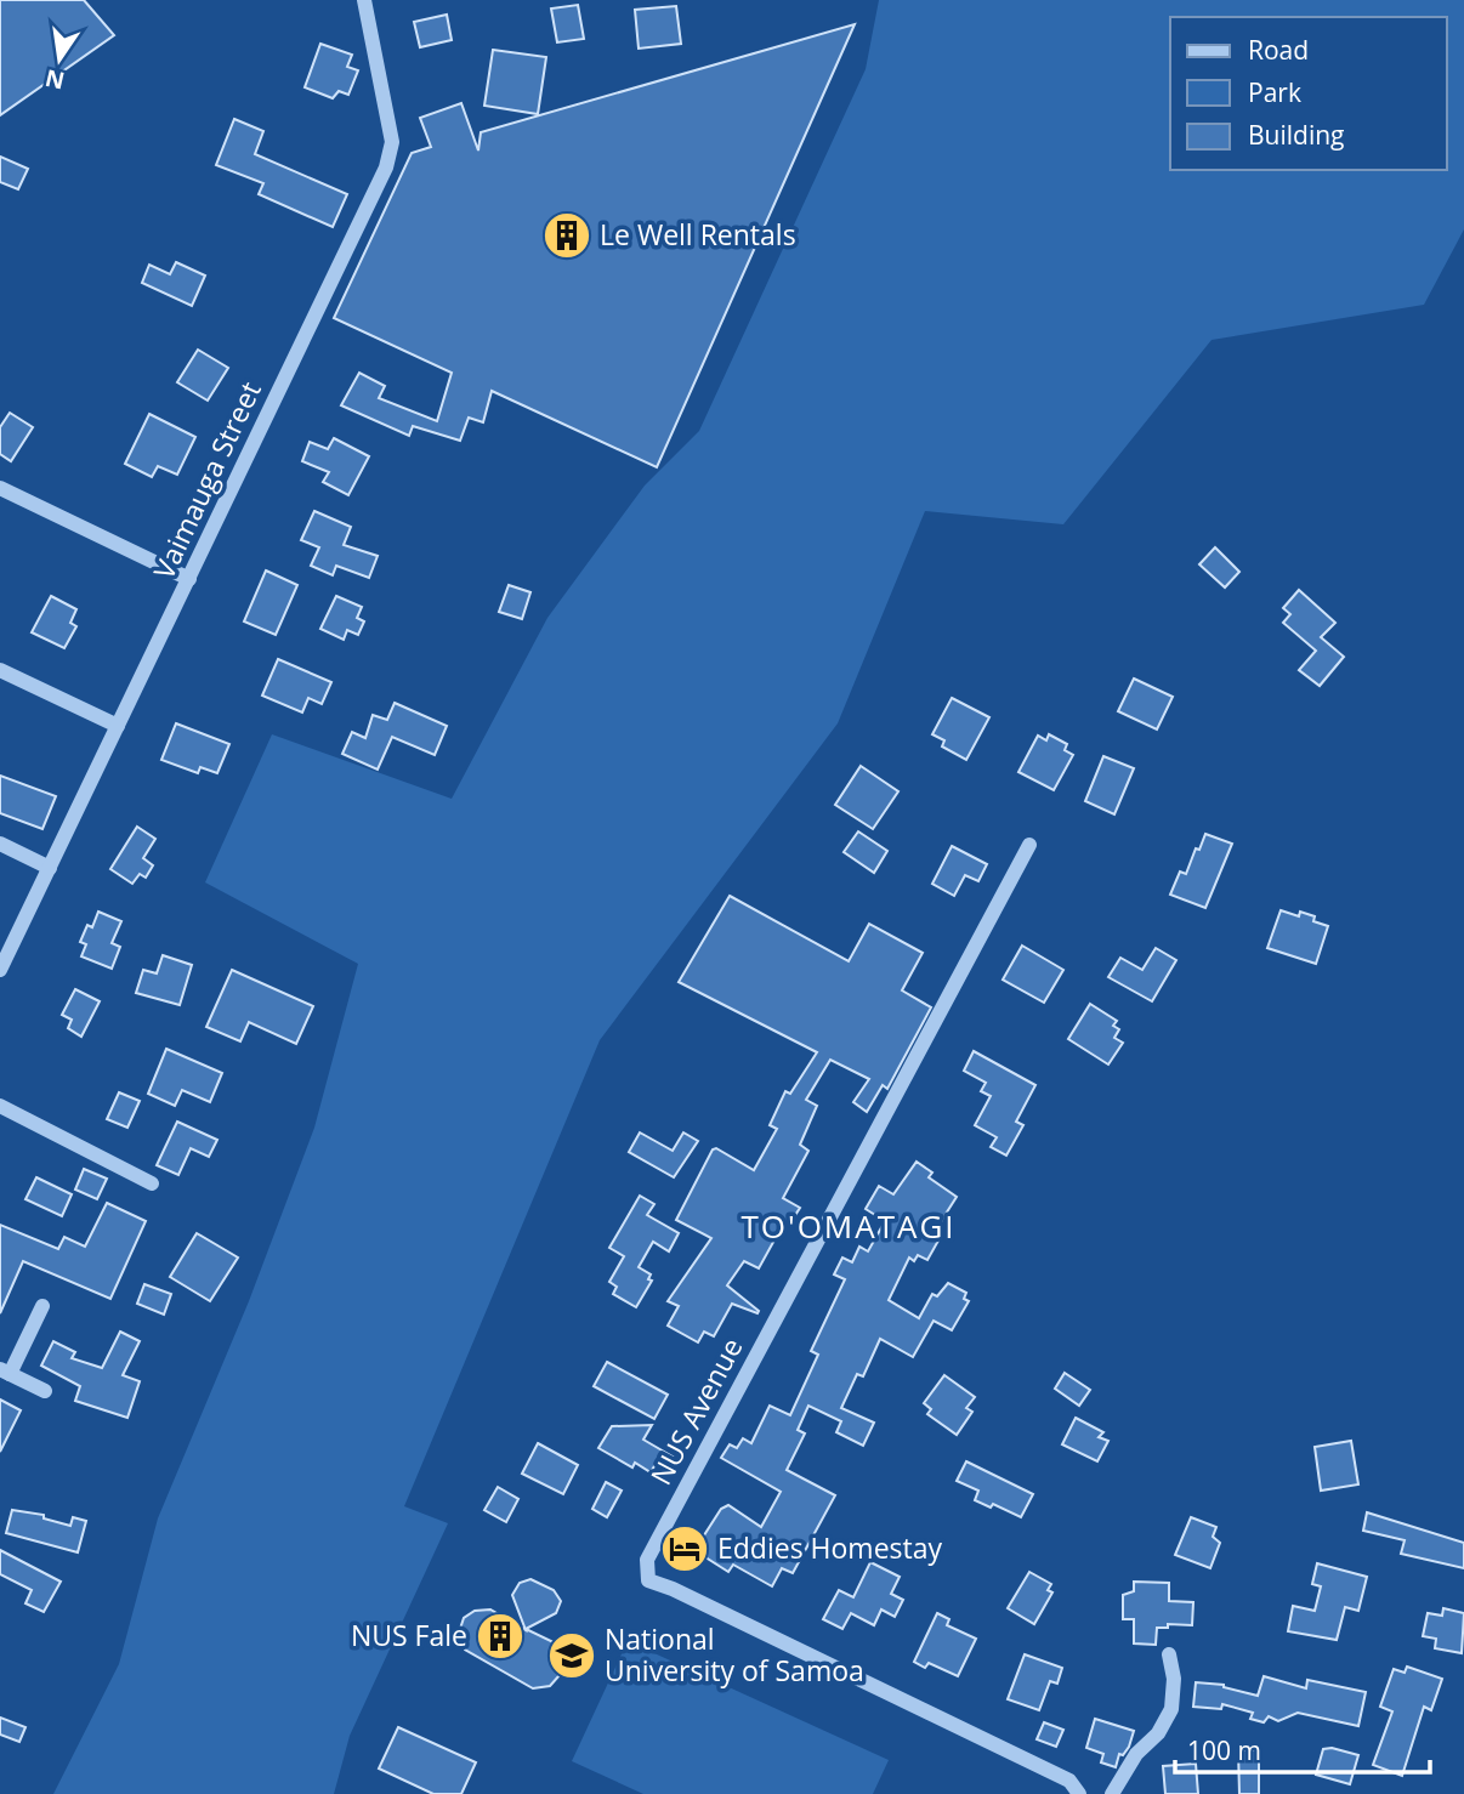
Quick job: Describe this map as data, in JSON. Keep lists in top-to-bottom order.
{
  "streets": {
    "street": ["Vaimauga Street", "NUS Avenue"]
  },
  "districts": ["TO'OMATAGI"],
  "places": {
    "building": ["Le Well Rentals", "NUS Fale"],
    "hotel": ["Eddies Homestay"],
    "school or university": ["National University of Samoa"]
  },
  "legend": ["Road", "Park", "Building"],
  "scale_bar": "100 m",
  "north": "bottom"
}
